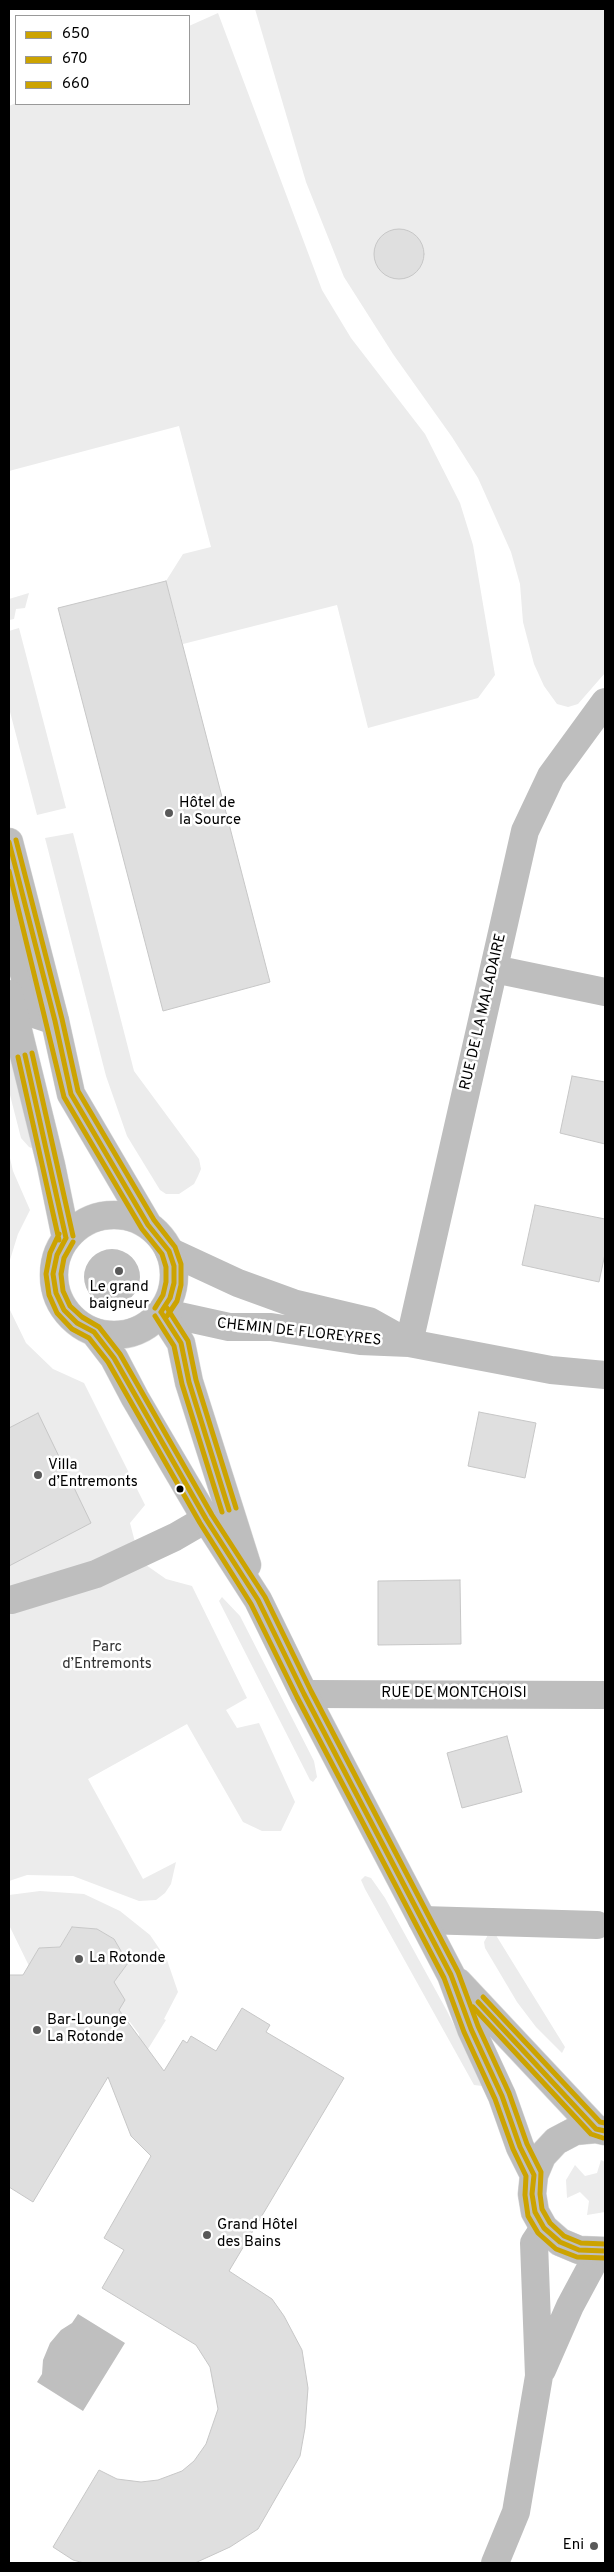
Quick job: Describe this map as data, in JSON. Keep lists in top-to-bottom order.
{
  "streets": {
    "main road": ["RUE DE LA MALADAIRE", "CHEMIN DE FLOREYRES", "RUE DE MONTCHOISI"]
  },
  "crossings": [
    ["RUE DE LA MALADAIRE", "CHEMIN DE FLOREYRES"]
  ],
  "parks": ["Parc d’Entremonts"],
  "places": [
    "Hôtel de la Source",
    "Le grand baigneur",
    "Villa d’Entremonts",
    "La Rotonde",
    "Bar-Lounge La Rotonde",
    "Grand Hôtel des Bains",
    "Eni"
  ],
  "lines": ["transit line 660", "transit line 650", "transit line 670"],
  "legend": ["650", "670", "660"]
}
